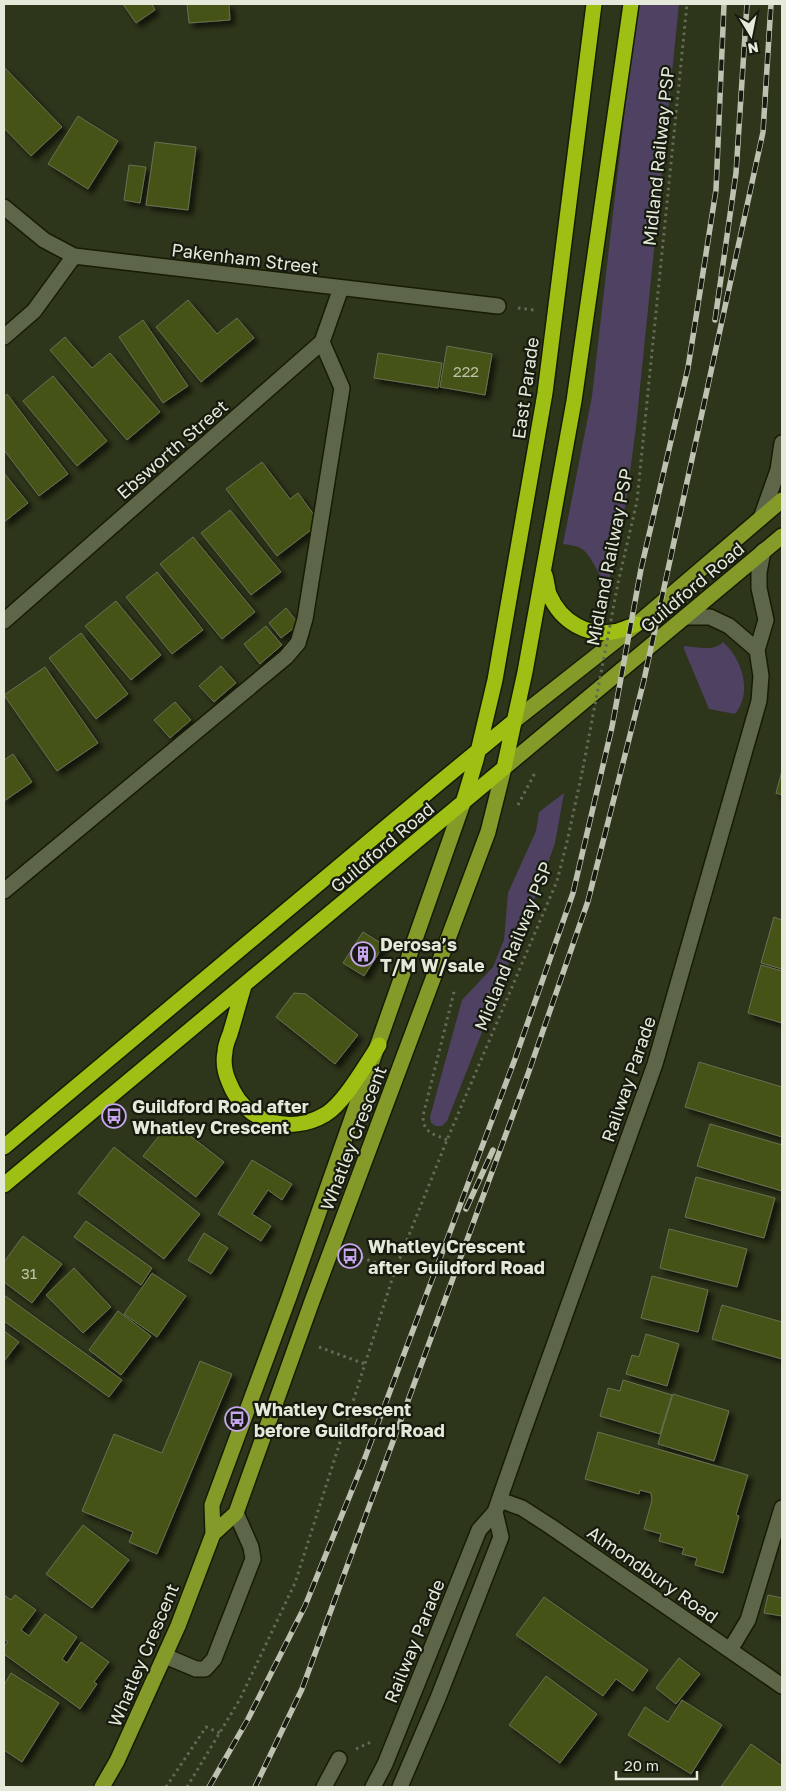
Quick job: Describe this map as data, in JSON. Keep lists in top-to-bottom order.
{
  "streets": {
    "highway": ["East Parade", "Guildford Road", "Whatley Crescent"],
    "street": [
      "Pakenham Street",
      "Ebsworth Street",
      "Railway Parade",
      "Almondbury Road"
    ],
    "path": ["Midland Railway PSP"]
  },
  "crossings": [
    ["Pakenham Street", "Ebsworth Street"],
    ["East Parade", "Guildford Road"],
    ["East Parade", "Whatley Crescent"],
    ["Guildford Road", "Railway Parade"],
    ["Guildford Road", "Whatley Crescent"],
    ["Railway Parade", "Almondbury Road"]
  ],
  "places": {
    "building": ["Derosa’s T/M W/sale"],
    "bus stop": ["Guildford Road after Whatley Crescent", "Whatley Crescent after Guildford Road", "Whatley Crescent before Guildford Road"]
  },
  "house_numbers": ["222", "31"],
  "scale_bar": "20 m",
  "north": "bottom"
}
